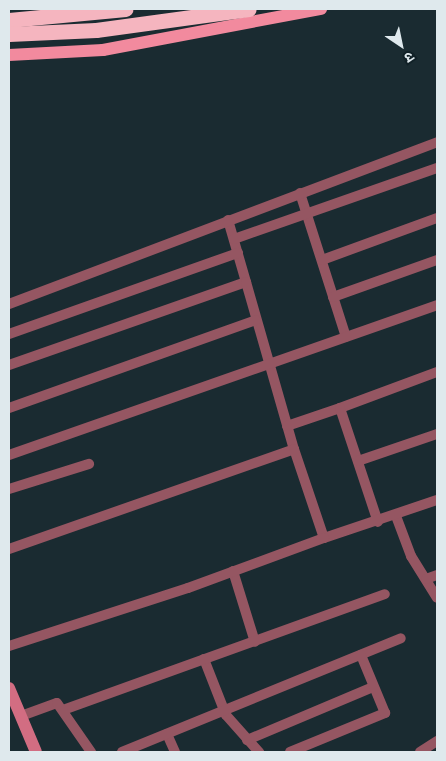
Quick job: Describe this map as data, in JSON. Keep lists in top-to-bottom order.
{
  "north": "bottom right"
}
